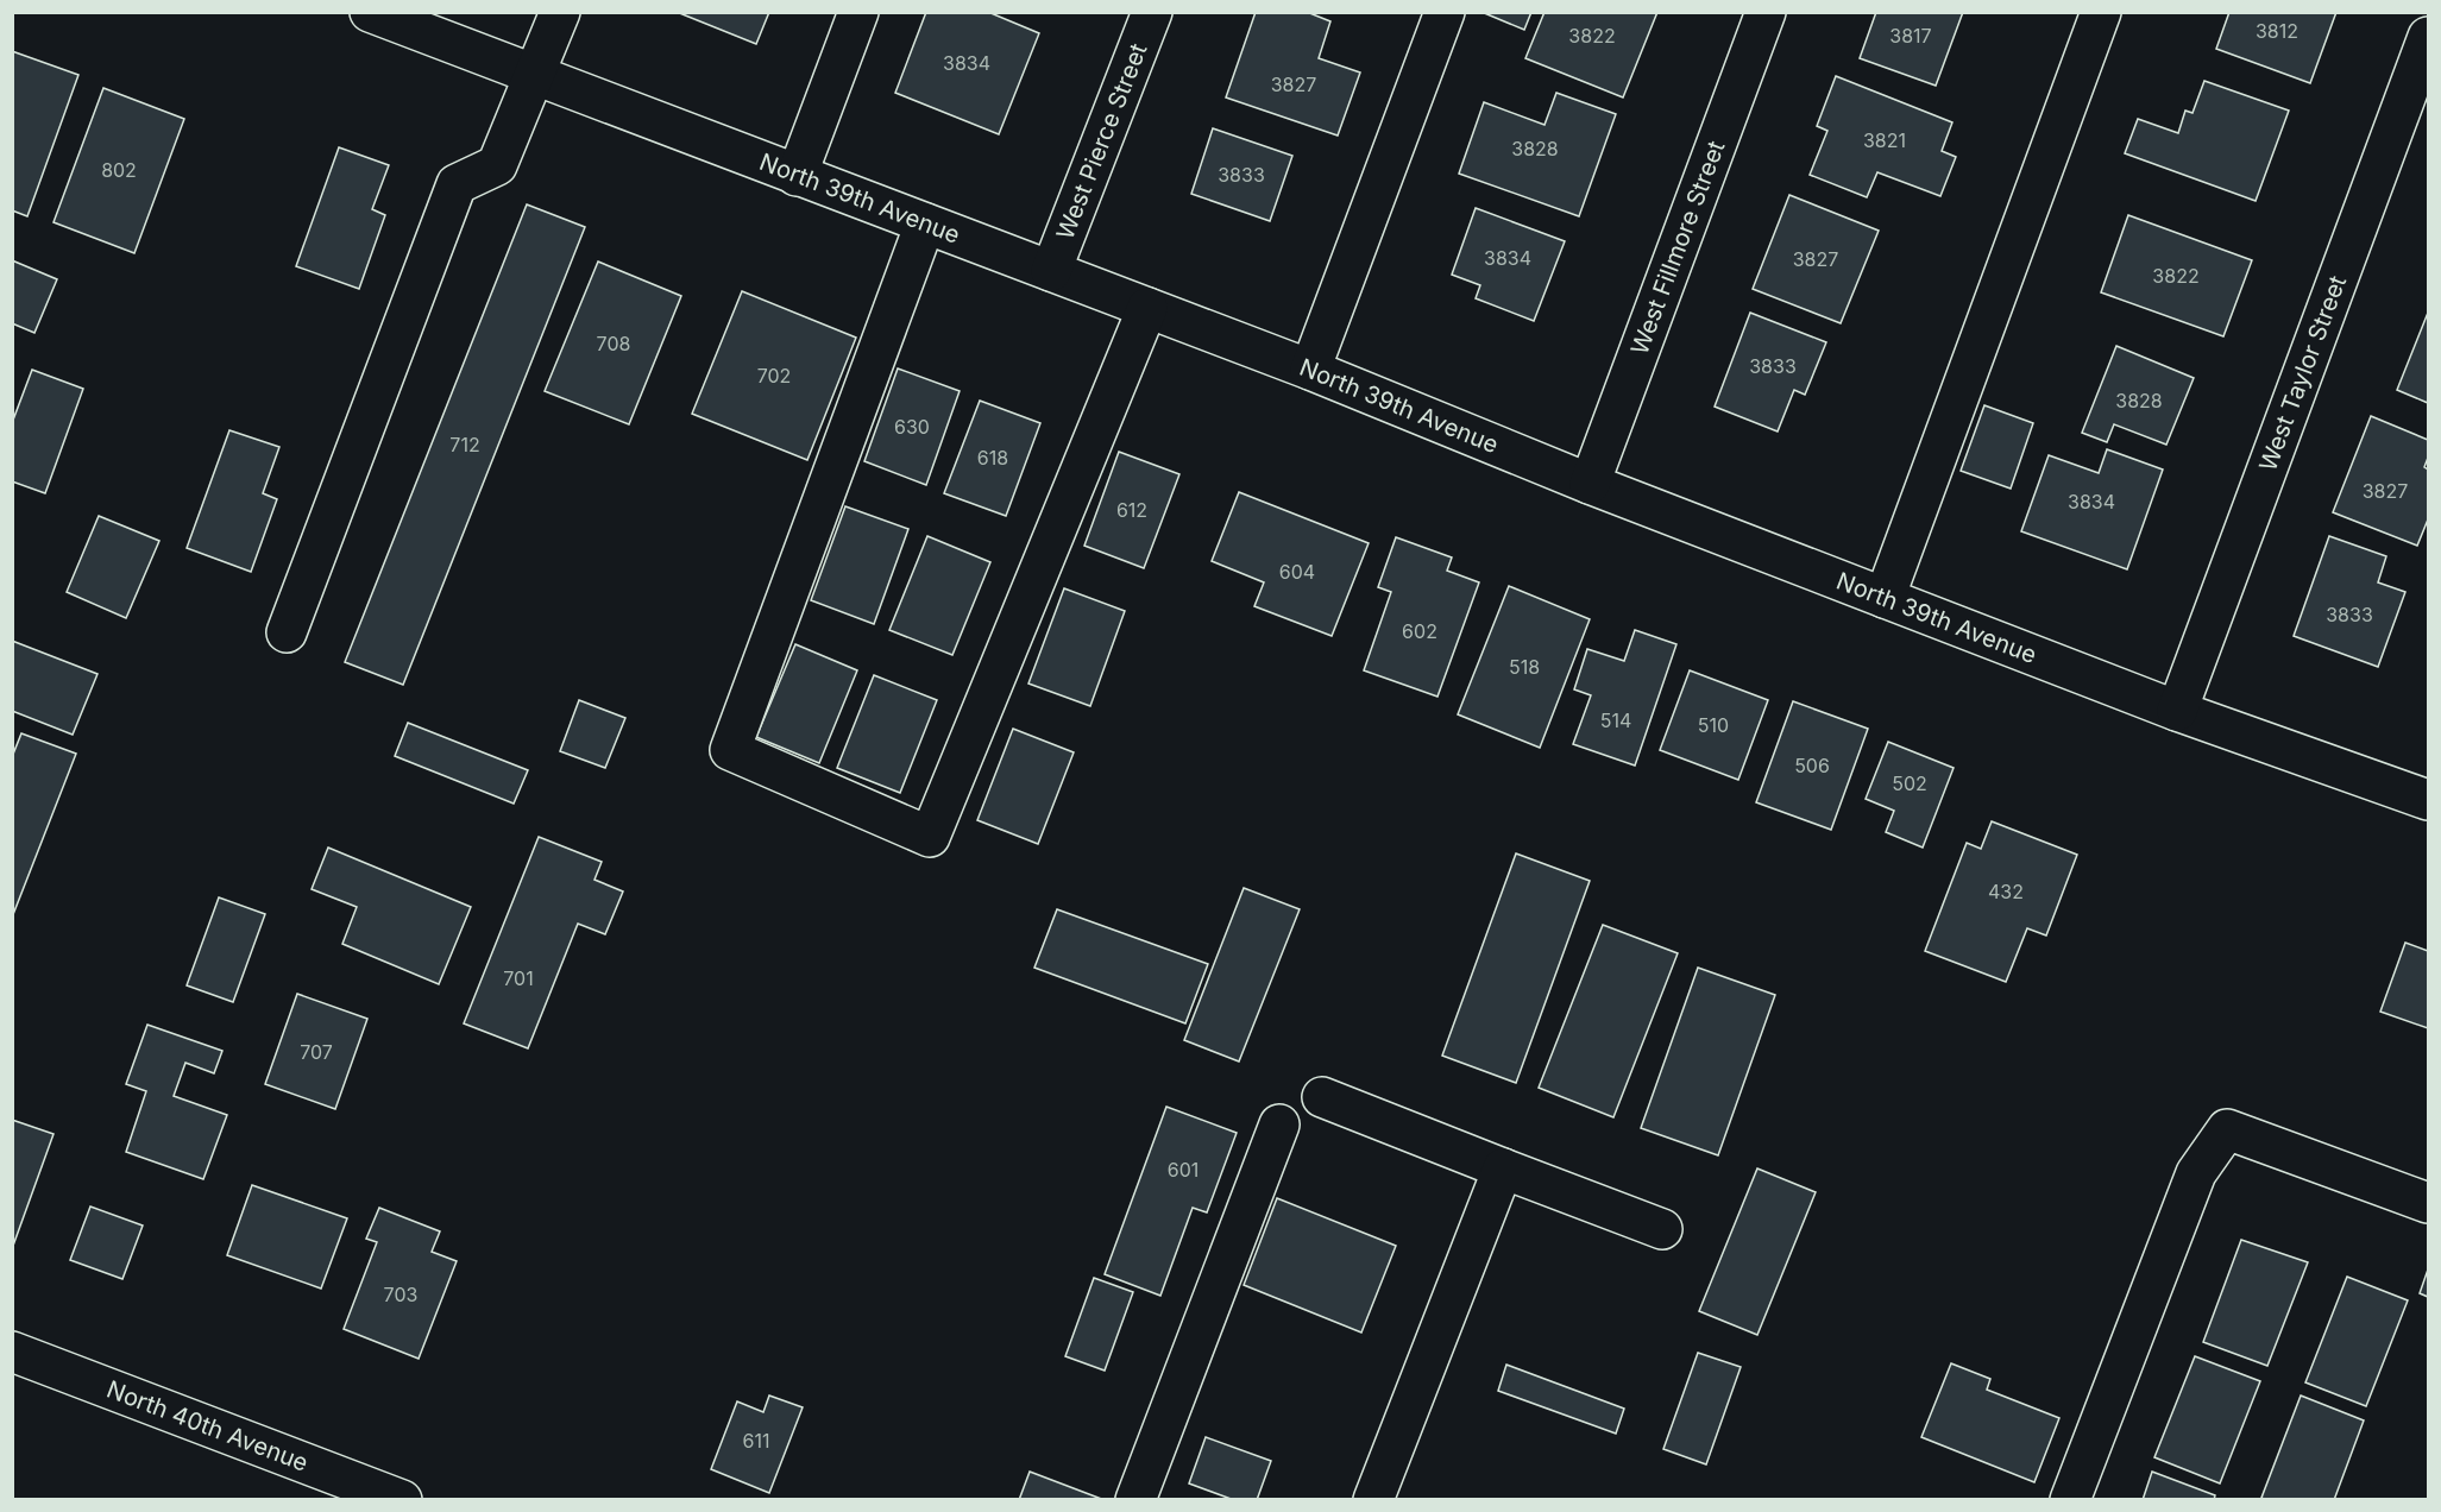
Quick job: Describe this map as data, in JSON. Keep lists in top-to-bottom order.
{
  "streets": {
    "street": [
      "West Pierce Street",
      "North 39th Avenue",
      "West Fillmore Street",
      "West Taylor Street",
      "North 40th Avenue"
    ]
  },
  "crossings": [
    ["West Pierce Street", "North 39th Avenue"],
    ["North 39th Avenue", "West Fillmore Street"],
    ["North 39th Avenue", "West Taylor Street"]
  ],
  "house_numbers": [
    "3812",
    "3822",
    "3817",
    "3834",
    "3827",
    "3821",
    "3828",
    "802",
    "3833",
    "3834",
    "3827",
    "3822",
    "708",
    "3833",
    "702",
    "3828",
    "630",
    "712",
    "618",
    "3827",
    "3834",
    "612",
    "604",
    "3833",
    "602",
    "518",
    "514",
    "510",
    "506",
    "502",
    "432",
    "701",
    "707",
    "601",
    "703",
    "611"
  ]
}
